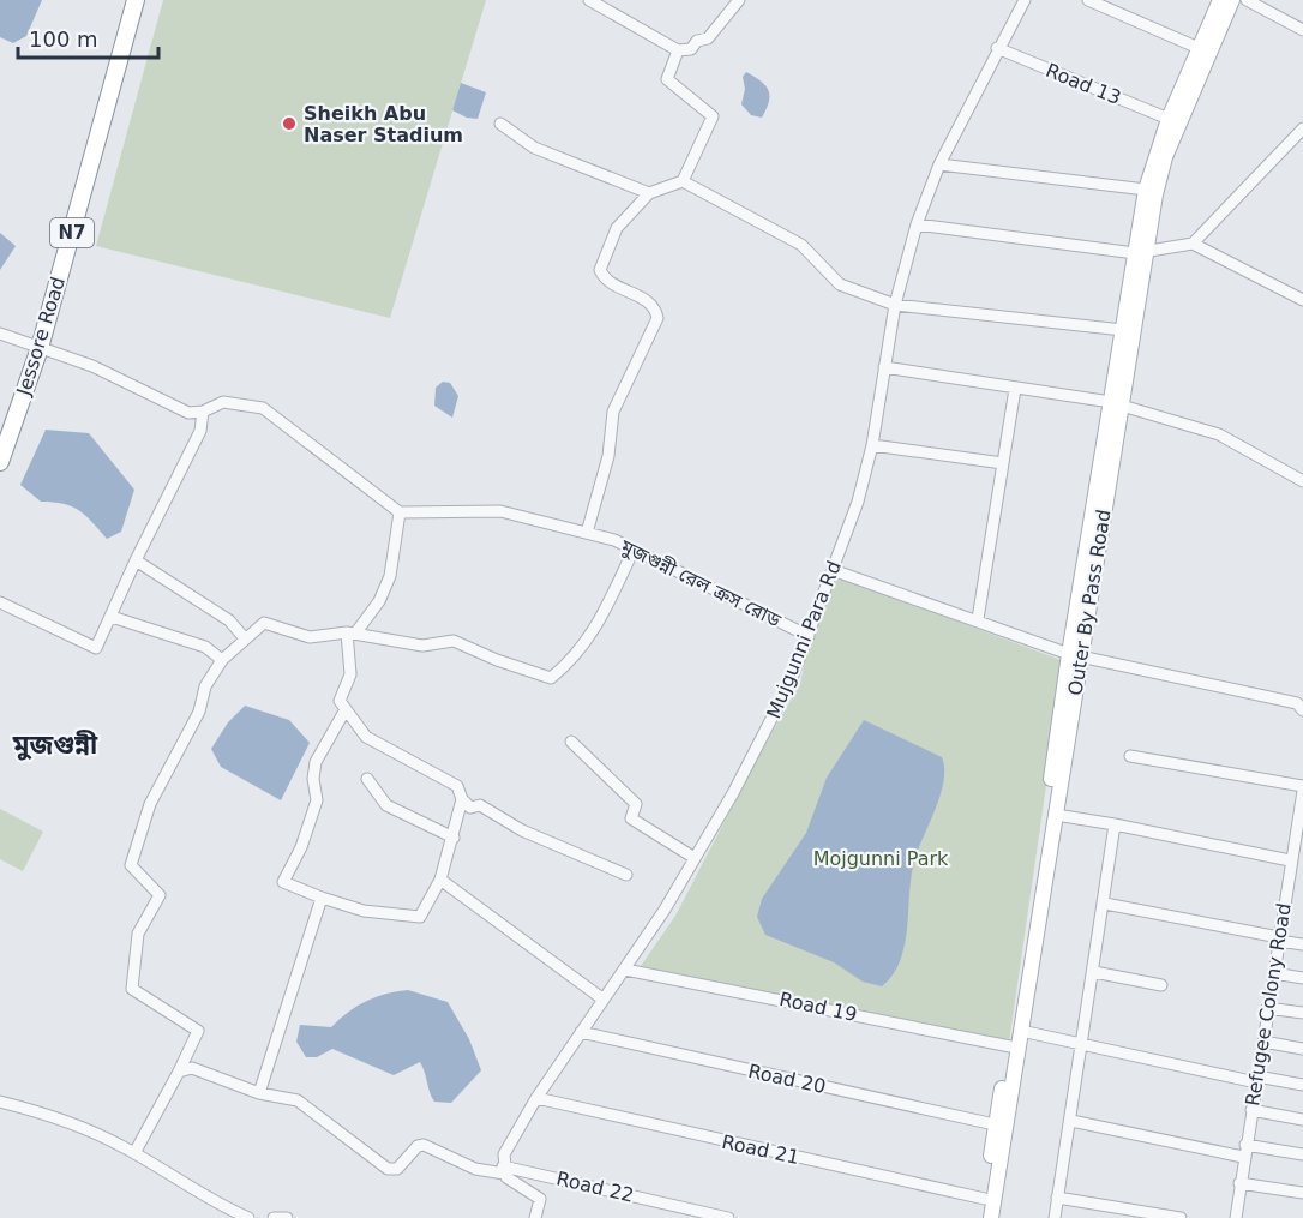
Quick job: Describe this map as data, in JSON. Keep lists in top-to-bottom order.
{
  "streets": {
    "highway": ["N7", "Jessore Road"],
    "main road": ["Outer By Pass Road"],
    "street": [
      "Road 13",
      "মুজগুন্নী রেল ক্রস রোড",
      "Mujgunni Para Rd",
      "Refugee Colony Road",
      "Road 19",
      "Road 20",
      "Road 21",
      "Road 22"
    ]
  },
  "crossings": [
    ["Road 13", "Outer By Pass Road"],
    ["Road 13", "Mujgunni Para Rd"],
    ["মুজগুন্নী রেল ক্রস রোড", "Mujgunni Para Rd"],
    ["Outer By Pass Road", "Road 19"],
    ["Outer By Pass Road", "Road 20"],
    ["Outer By Pass Road", "Road 21"],
    ["Mujgunni Para Rd", "Road 19"],
    ["Mujgunni Para Rd", "Road 20"],
    ["Mujgunni Para Rd", "Road 21"],
    ["Mujgunni Para Rd", "Road 22"]
  ],
  "districts": ["মুজগুন্নী"],
  "parks": ["Mojgunni Park"],
  "places": ["Sheikh Abu Naser Stadium"],
  "scale_bar": "100 m"
}
